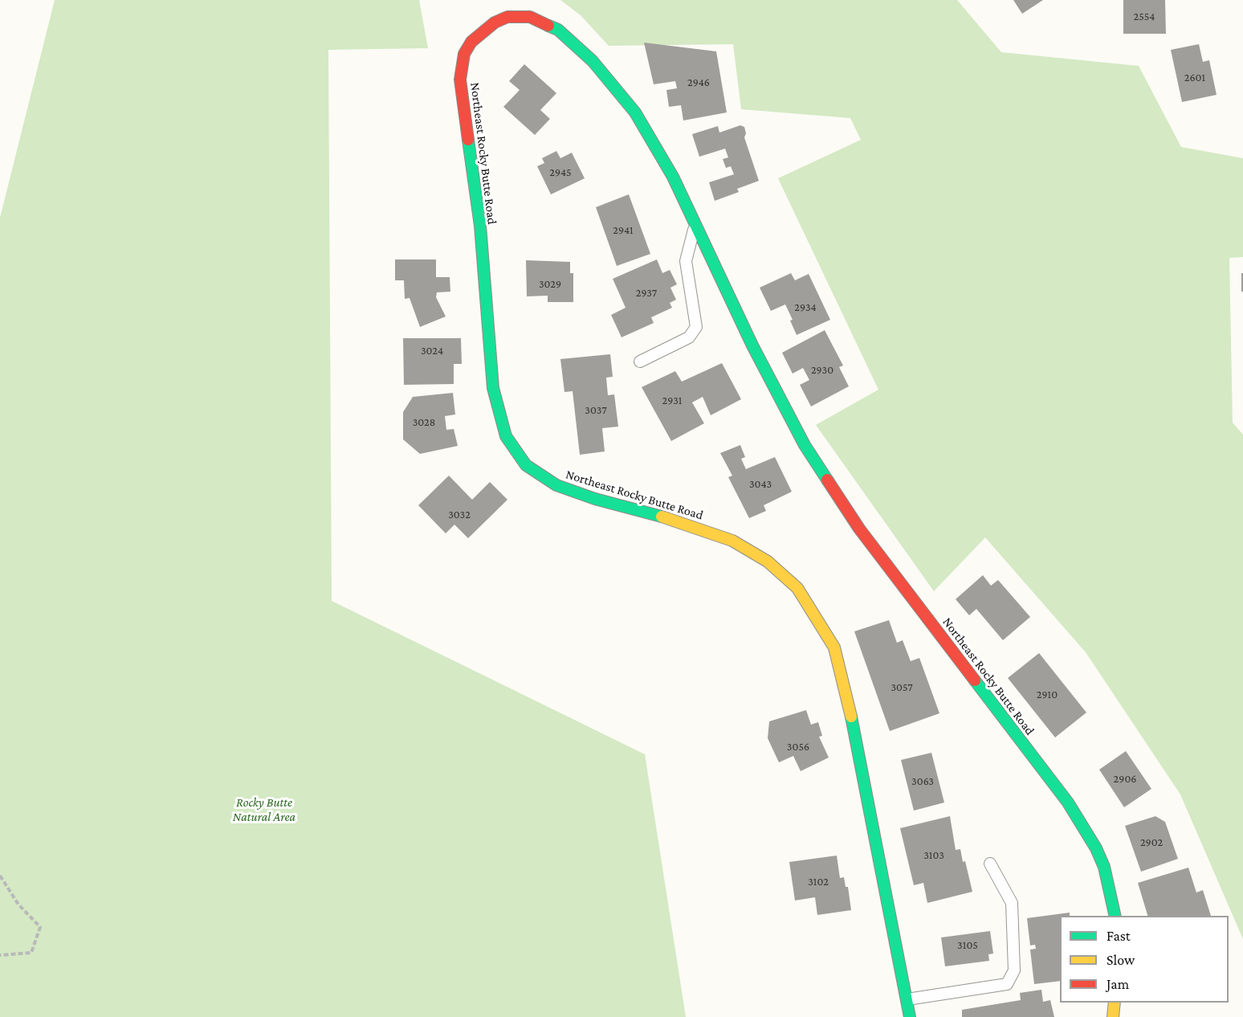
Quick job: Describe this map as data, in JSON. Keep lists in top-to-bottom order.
{
  "streets": {
    "street": ["Northeast Rocky Butte Road"]
  },
  "parks": ["Rocky Butte Natural Area"],
  "house_numbers": [
    "2554",
    "2601",
    "2946",
    "2945",
    "2941",
    "3029",
    "2937",
    "2934",
    "3024",
    "2930",
    "2931",
    "3037",
    "3028",
    "3043",
    "3032",
    "3057",
    "2910",
    "3056",
    "2906",
    "3063",
    "2902",
    "3103",
    "3102",
    "3105"
  ],
  "legend": ["Fast", "Slow", "Jam"]
}
